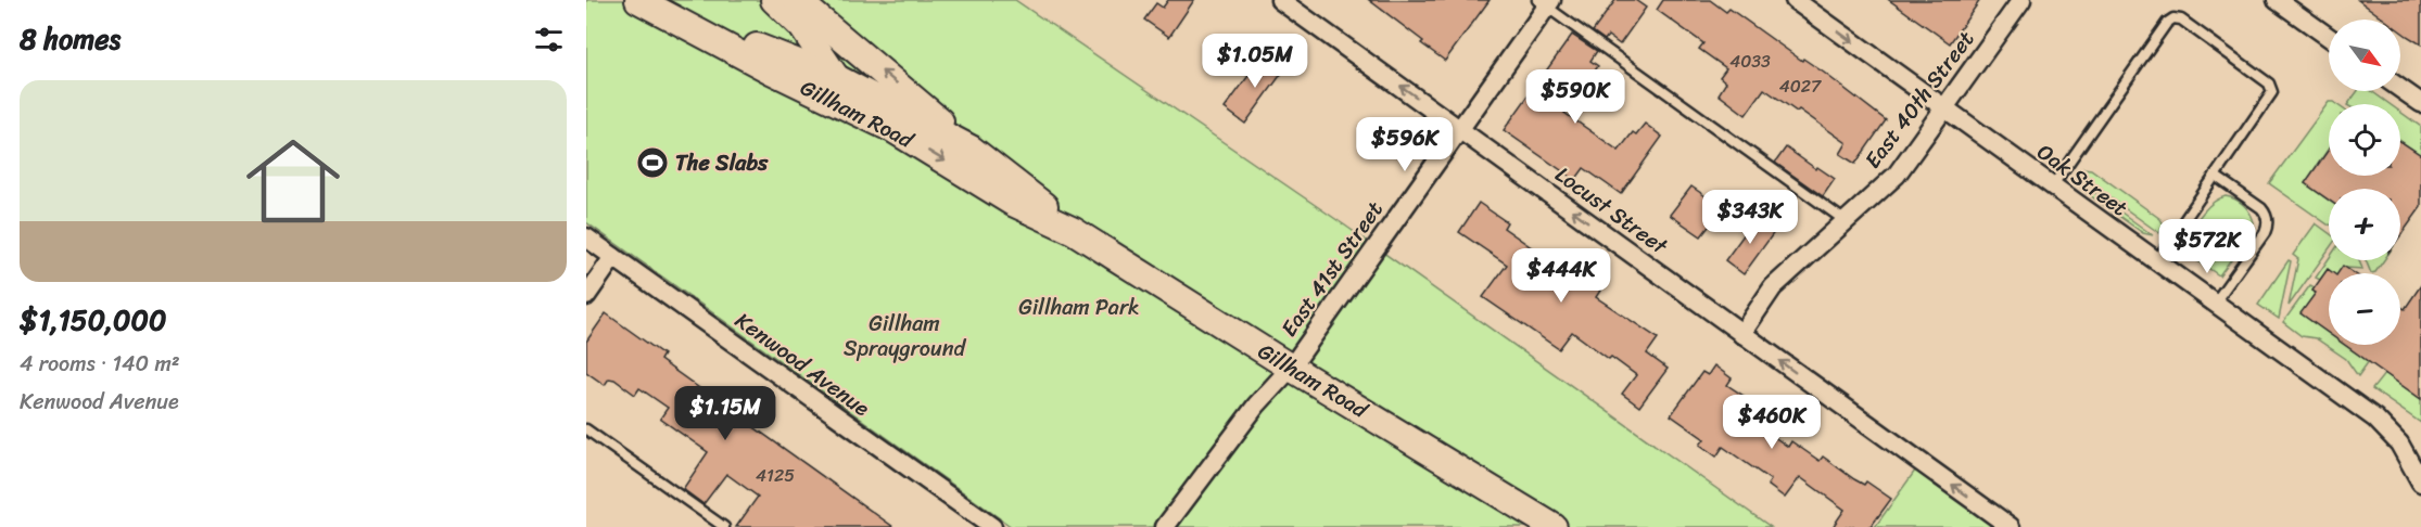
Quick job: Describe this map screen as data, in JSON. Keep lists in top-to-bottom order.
{
  "streets": {
    "main road": ["Gillham Road"],
    "street": [
      "East 40th Street",
      "Oak Street",
      "Locust Street",
      "East 41st Street",
      "Kenwood Avenue"
    ]
  },
  "crossings": [
    ["East 40th Street", "Oak Street"],
    ["East 40th Street", "Locust Street"],
    ["Gillham Road", "East 41st Street"],
    ["Locust Street", "East 41st Street"]
  ],
  "one_way": ["Locust Street"],
  "parks": ["Gillham Park", "Gillham Sprayground"],
  "places": {
    "sports": ["The Slabs"]
  },
  "house_numbers": ["4033", "4027", "4125"],
  "north": "bottom right",
  "page": {
    "heading": "8 homes",
    "map_buttons": ["+", "−"],
    "price": [
      "$1.05M",
      "$590K",
      "$596K",
      "$343K",
      "$572K",
      "$444K",
      "$1.15M",
      "$460K"
    ],
    "list": [
      {
        "name": "$1,150,000",
        "note": "4 rooms · 140 m² · Kenwood Avenue"
      }
    ]
  }
}
